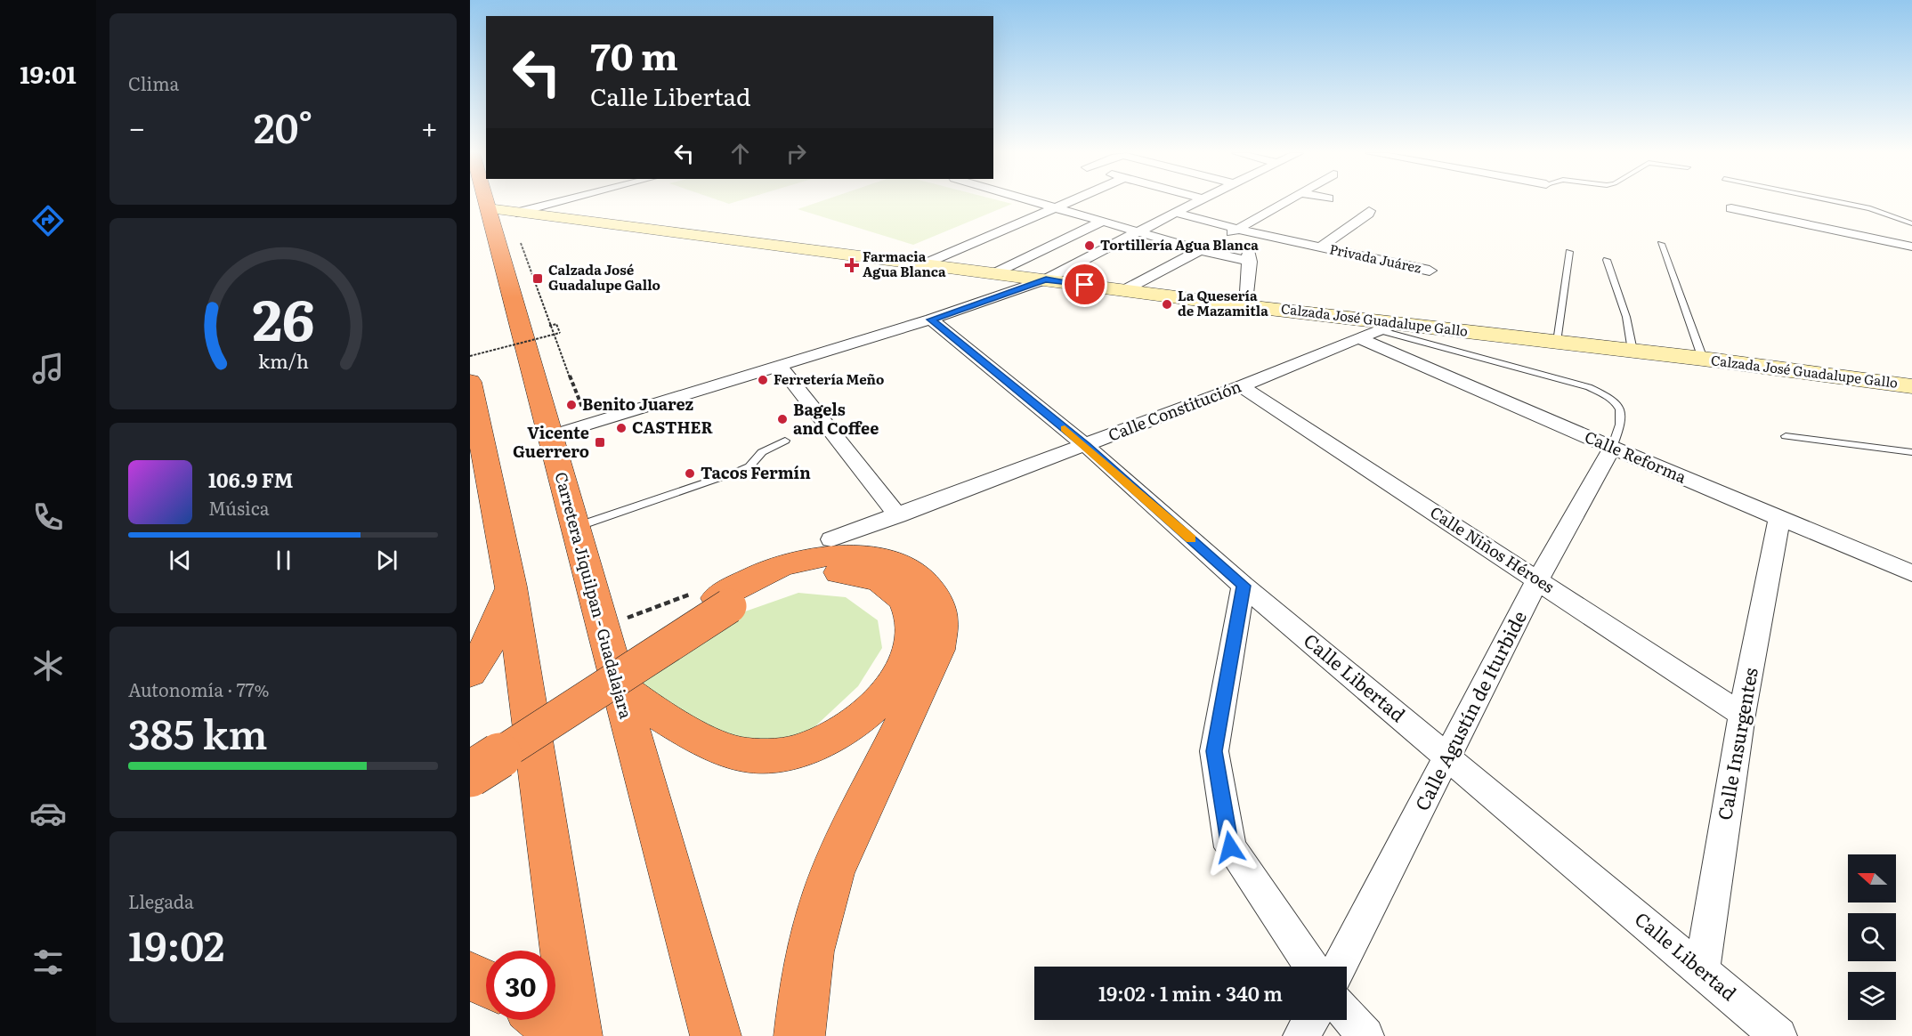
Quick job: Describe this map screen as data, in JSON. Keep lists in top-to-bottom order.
{
  "streets": {
    "highway": ["Carretera Jiquilpan - Guadalajara"],
    "street": [
      "Privada Juárez",
      "Calzada José Guadalupe Gallo",
      "Calle Constitución",
      "Calle Reforma",
      "Calle Niños Héroes",
      "Calle Libertad",
      "Calle Agustín de Iturbide",
      "Calle Insurgentes"
    ]
  },
  "crossings": [
    ["Calzada José Guadalupe Gallo", "Calle Constitución"],
    ["Calzada José Guadalupe Gallo", "Carretera Jiquilpan - Guadalajara"],
    ["Calle Constitución", "Calle Reforma"],
    ["Calle Constitución", "Calle Niños Héroes"],
    ["Calle Constitución", "Calle Libertad"],
    ["Calle Reforma", "Calle Agustín de Iturbide"],
    ["Calle Reforma", "Calle Insurgentes"],
    ["Calle Niños Héroes", "Calle Agustín de Iturbide"],
    ["Calle Niños Héroes", "Calle Insurgentes"],
    ["Calle Libertad", "Calle Agustín de Iturbide"],
    ["Calle Libertad", "Calle Insurgentes"]
  ],
  "places": {
    "other": [
      "Tortillería Agua Blanca",
      "La Quesería de Mazamitla",
      "Ferretería Meño",
      "Benito Juarez",
      "Bagels and Coffee",
      "CASTHER",
      "Tacos Fermín"
    ],
    "health": ["Farmacia Agua Blanca"],
    "transit": ["Calzada José Guadalupe Gallo", "Vicente Guerrero"]
  },
  "north": "left",
  "page": {
    "tabs": "19:01",
    "tile": [
      "Clima",
      ["Autonomía · 77%", "385 km"],
      ["Llegada", "19:02"]
    ],
    "turn": ["70 m", "Calle Libertad"],
    "heat": ["−", "20°", "+"],
    "song": ["106.9 FM", "Música"],
    "limit": "30",
    "trip": "19:02 · 1 min · 340 m",
    "gauge": ["26", "km/h"]
  }
}
